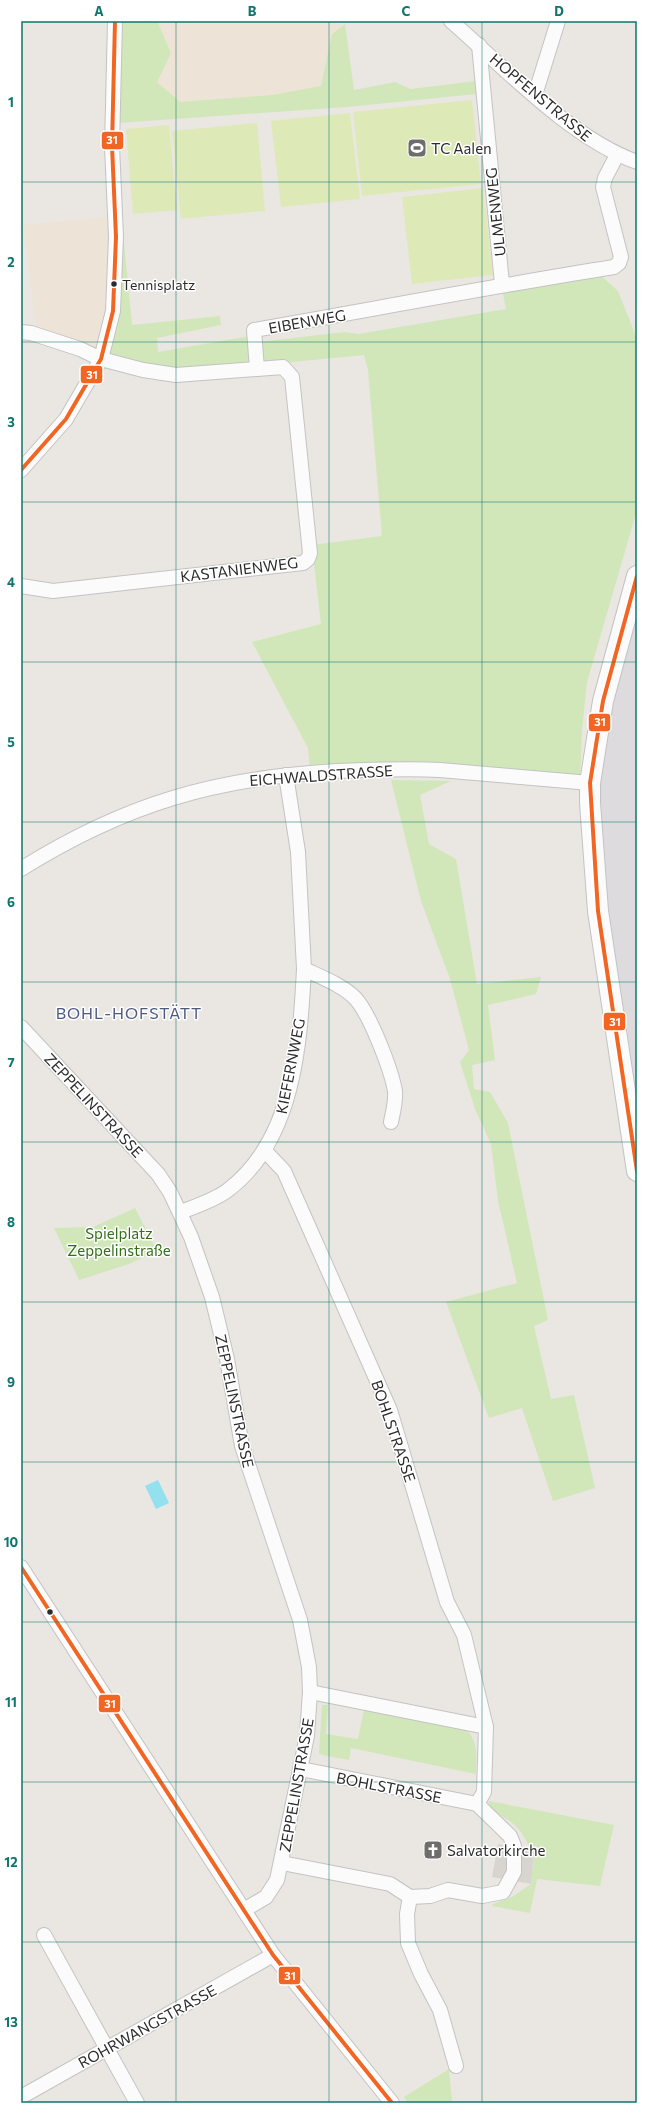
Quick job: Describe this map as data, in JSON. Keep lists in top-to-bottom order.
{
  "streets": {
    "street": [
      "HOPFENSTRASSE",
      "ULMENWEG",
      "EIBENWEG",
      "KASTANIENWEG",
      "EICHWALDSTRASSE",
      "KIEFERNWEG",
      "ZEPPELINSTRASSE",
      "BOHLSTRASSE",
      "ROHRWANGSTRASSE"
    ]
  },
  "crossings": [
    ["HOPFENSTRASSE", "ULMENWEG"],
    ["HOPFENSTRASSE", "EIBENWEG"],
    ["ULMENWEG", "EIBENWEG"],
    ["EIBENWEG", "KASTANIENWEG"],
    ["EICHWALDSTRASSE", "KIEFERNWEG"],
    ["KIEFERNWEG", "ZEPPELINSTRASSE"],
    ["KIEFERNWEG", "BOHLSTRASSE"],
    ["ZEPPELINSTRASSE", "BOHLSTRASSE"]
  ],
  "districts": ["BOHL-HOFSTÄTT"],
  "parks": ["Spielplatz Zeppelinstraße"],
  "places": {
    "sports": ["TC Aalen"],
    "other": ["Tennisplatz"],
    "church": ["Salvatorkirche"]
  },
  "lines": ["transit line 31"],
  "grid": {
    "columns": [
      "A",
      "B",
      "C",
      "D"
    ],
    "rows": [
      "1",
      "2",
      "3",
      "4",
      "5",
      "6",
      "7",
      "8",
      "9",
      "10",
      "11",
      "12",
      "13"
    ]
  }
}
